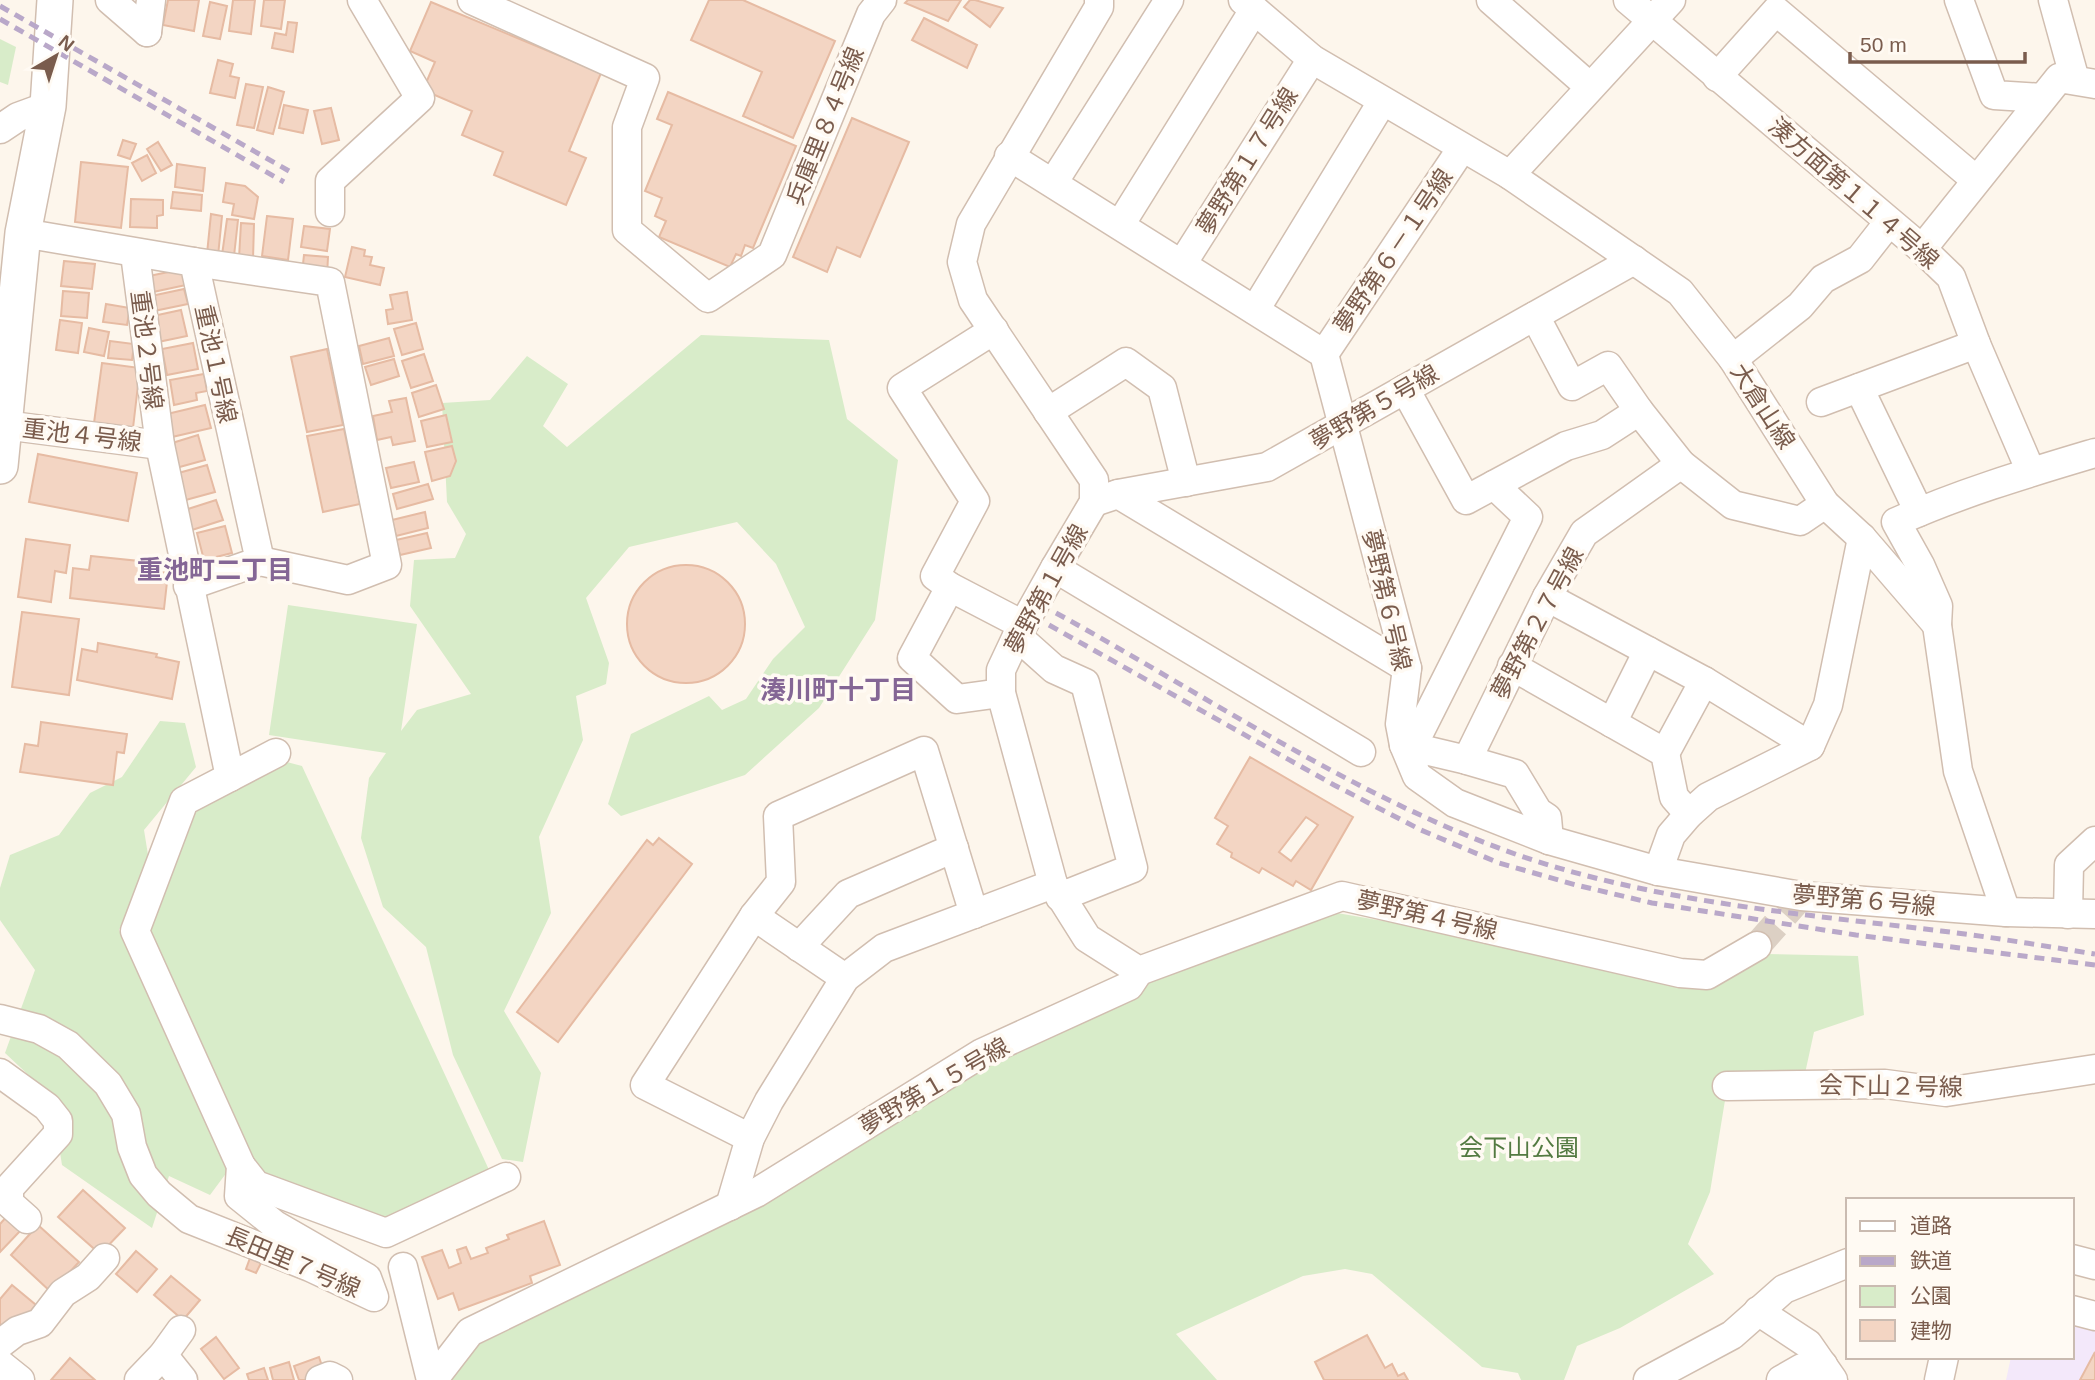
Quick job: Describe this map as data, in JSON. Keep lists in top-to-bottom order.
{
  "streets": {
    "street": [
      "兵庫里８４号線",
      "夢野第１７号線",
      "湊方面第１１４号線",
      "夢野第６－１号線",
      "重池２号線",
      "重池１号線",
      "大倉山線",
      "夢野第５号線",
      "重池４号線",
      "夢野第１号線",
      "夢野第６号線",
      "夢野第２７号線",
      "夢野第４号線",
      "夢野第１５号線",
      "会下山２号線",
      "長田里７号線"
    ]
  },
  "crossings": [
    ["夢野第１７号線", "大倉山線"],
    ["夢野第６－１号線", "大倉山線"],
    ["夢野第６－１号線", "夢野第６号線"],
    ["重池２号線", "重池４号線"],
    ["重池２号線", "長田里７号線"],
    ["大倉山線", "夢野第５号線"],
    ["夢野第５号線", "夢野第１号線"],
    ["夢野第５号線", "夢野第６号線"],
    ["夢野第４号線", "夢野第１５号線"]
  ],
  "districts": ["重池町二丁目", "湊川町十丁目"],
  "parks": ["会下山公園"],
  "legend": [
    "道路",
    "鉄道",
    "公園",
    "建物"
  ],
  "scale_bar": "50 m",
  "north": "top right"
}
